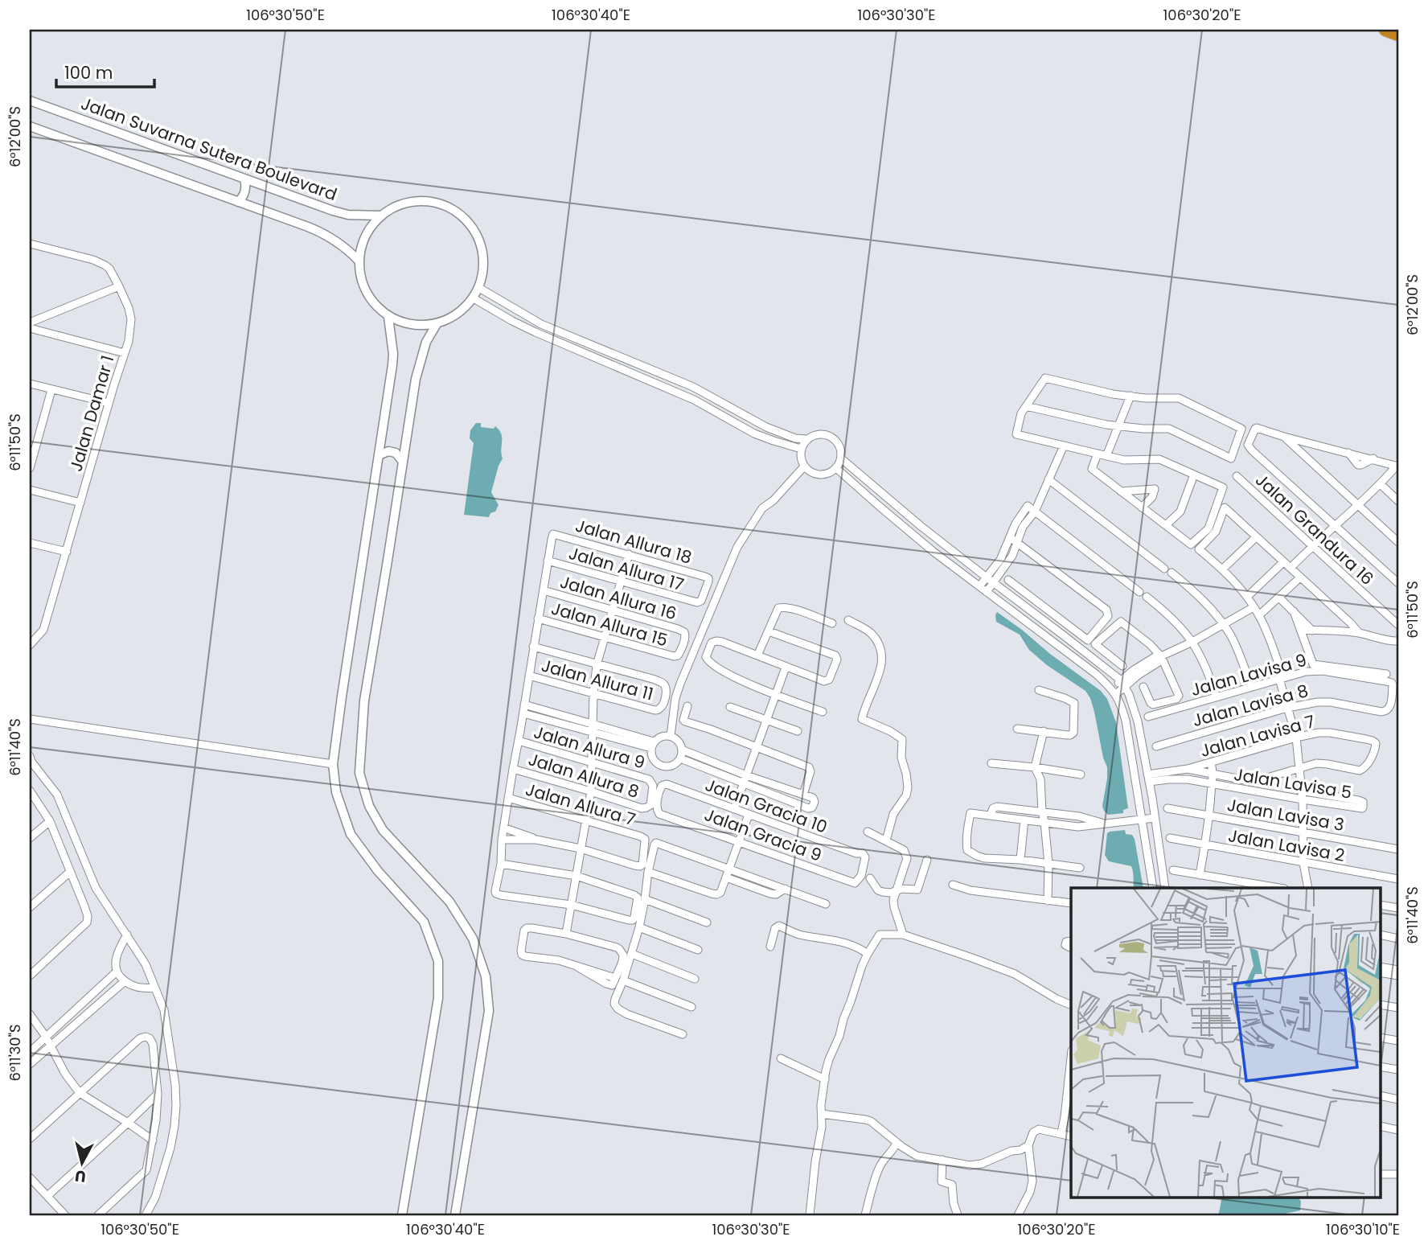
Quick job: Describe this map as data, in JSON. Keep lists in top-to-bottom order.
{
  "streets": {
    "street": [
      "Jalan Suvarna Sutera Boulevard",
      "Jalan Damar 1",
      "Jalan Grandura 16",
      "Jalan Allura 18",
      "Jalan Allura 17",
      "Jalan Allura 16",
      "Jalan Allura 15",
      "Jalan Lavisa 9",
      "Jalan Allura 11",
      "Jalan Lavisa 8",
      "Jalan Lavisa 7",
      "Jalan Allura 9",
      "Jalan Allura 8",
      "Jalan Lavisa 5",
      "Jalan Allura 7",
      "Jalan Gracia 10",
      "Jalan Lavisa 3",
      "Jalan Gracia 9",
      "Jalan Lavisa 2"
    ]
  },
  "crossings": [
    ["Jalan Allura 18", "Jalan Allura 17"],
    ["Jalan Allura 16", "Jalan Allura 15"],
    ["Jalan Lavisa 9", "Jalan Lavisa 8"],
    ["Jalan Lavisa 7", "Jalan Lavisa 5"],
    ["Jalan Allura 9", "Jalan Allura 8"],
    ["Jalan Gracia 10", "Jalan Gracia 9"]
  ],
  "scale_bar": "100 m",
  "north": "bottom",
  "coordinates": [
    "106°30'50\"E",
    "106°30'40\"E",
    "106°30'30\"E",
    "106°30'20\"E",
    "6°12'00\"S",
    "6°11'50\"S",
    "6°11'40\"S",
    "6°11'30\"S",
    "106°30'10\"E"
  ]
}
